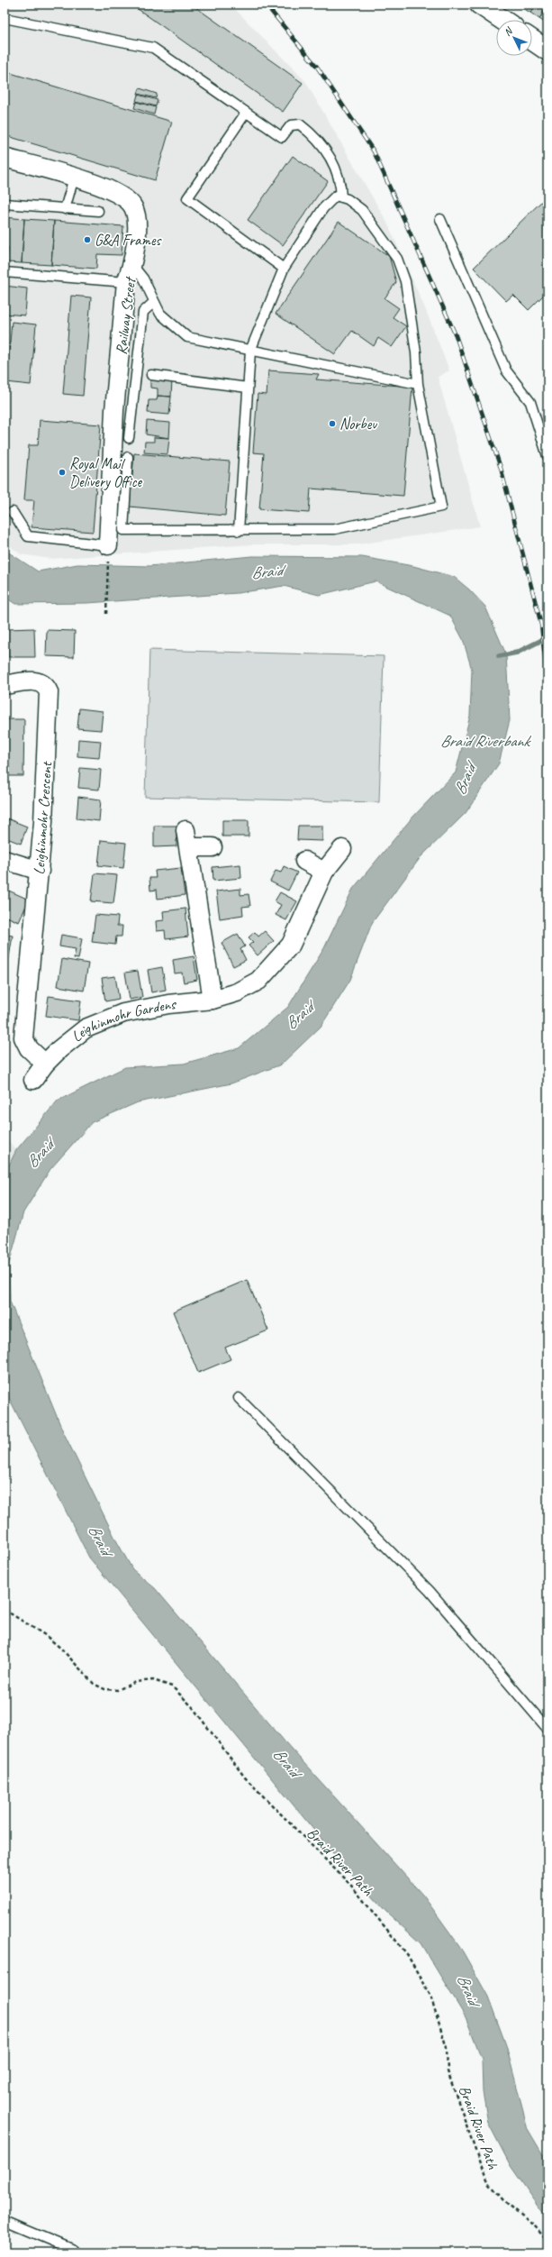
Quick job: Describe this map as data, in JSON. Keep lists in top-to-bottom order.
{
  "streets": {
    "street": ["Railway Street", "Leighinmohr Crescent", "Leighinmohr Gardens"],
    "path": ["Braid River Path"]
  },
  "crossings": [
    ["Leighinmohr Crescent", "Leighinmohr Gardens"]
  ],
  "water": ["Braid", "Braid Riverbank"],
  "places": ["G&A Frames", "Norbev", "Royal Mail Delivery Office"],
  "north": "top left"
}
